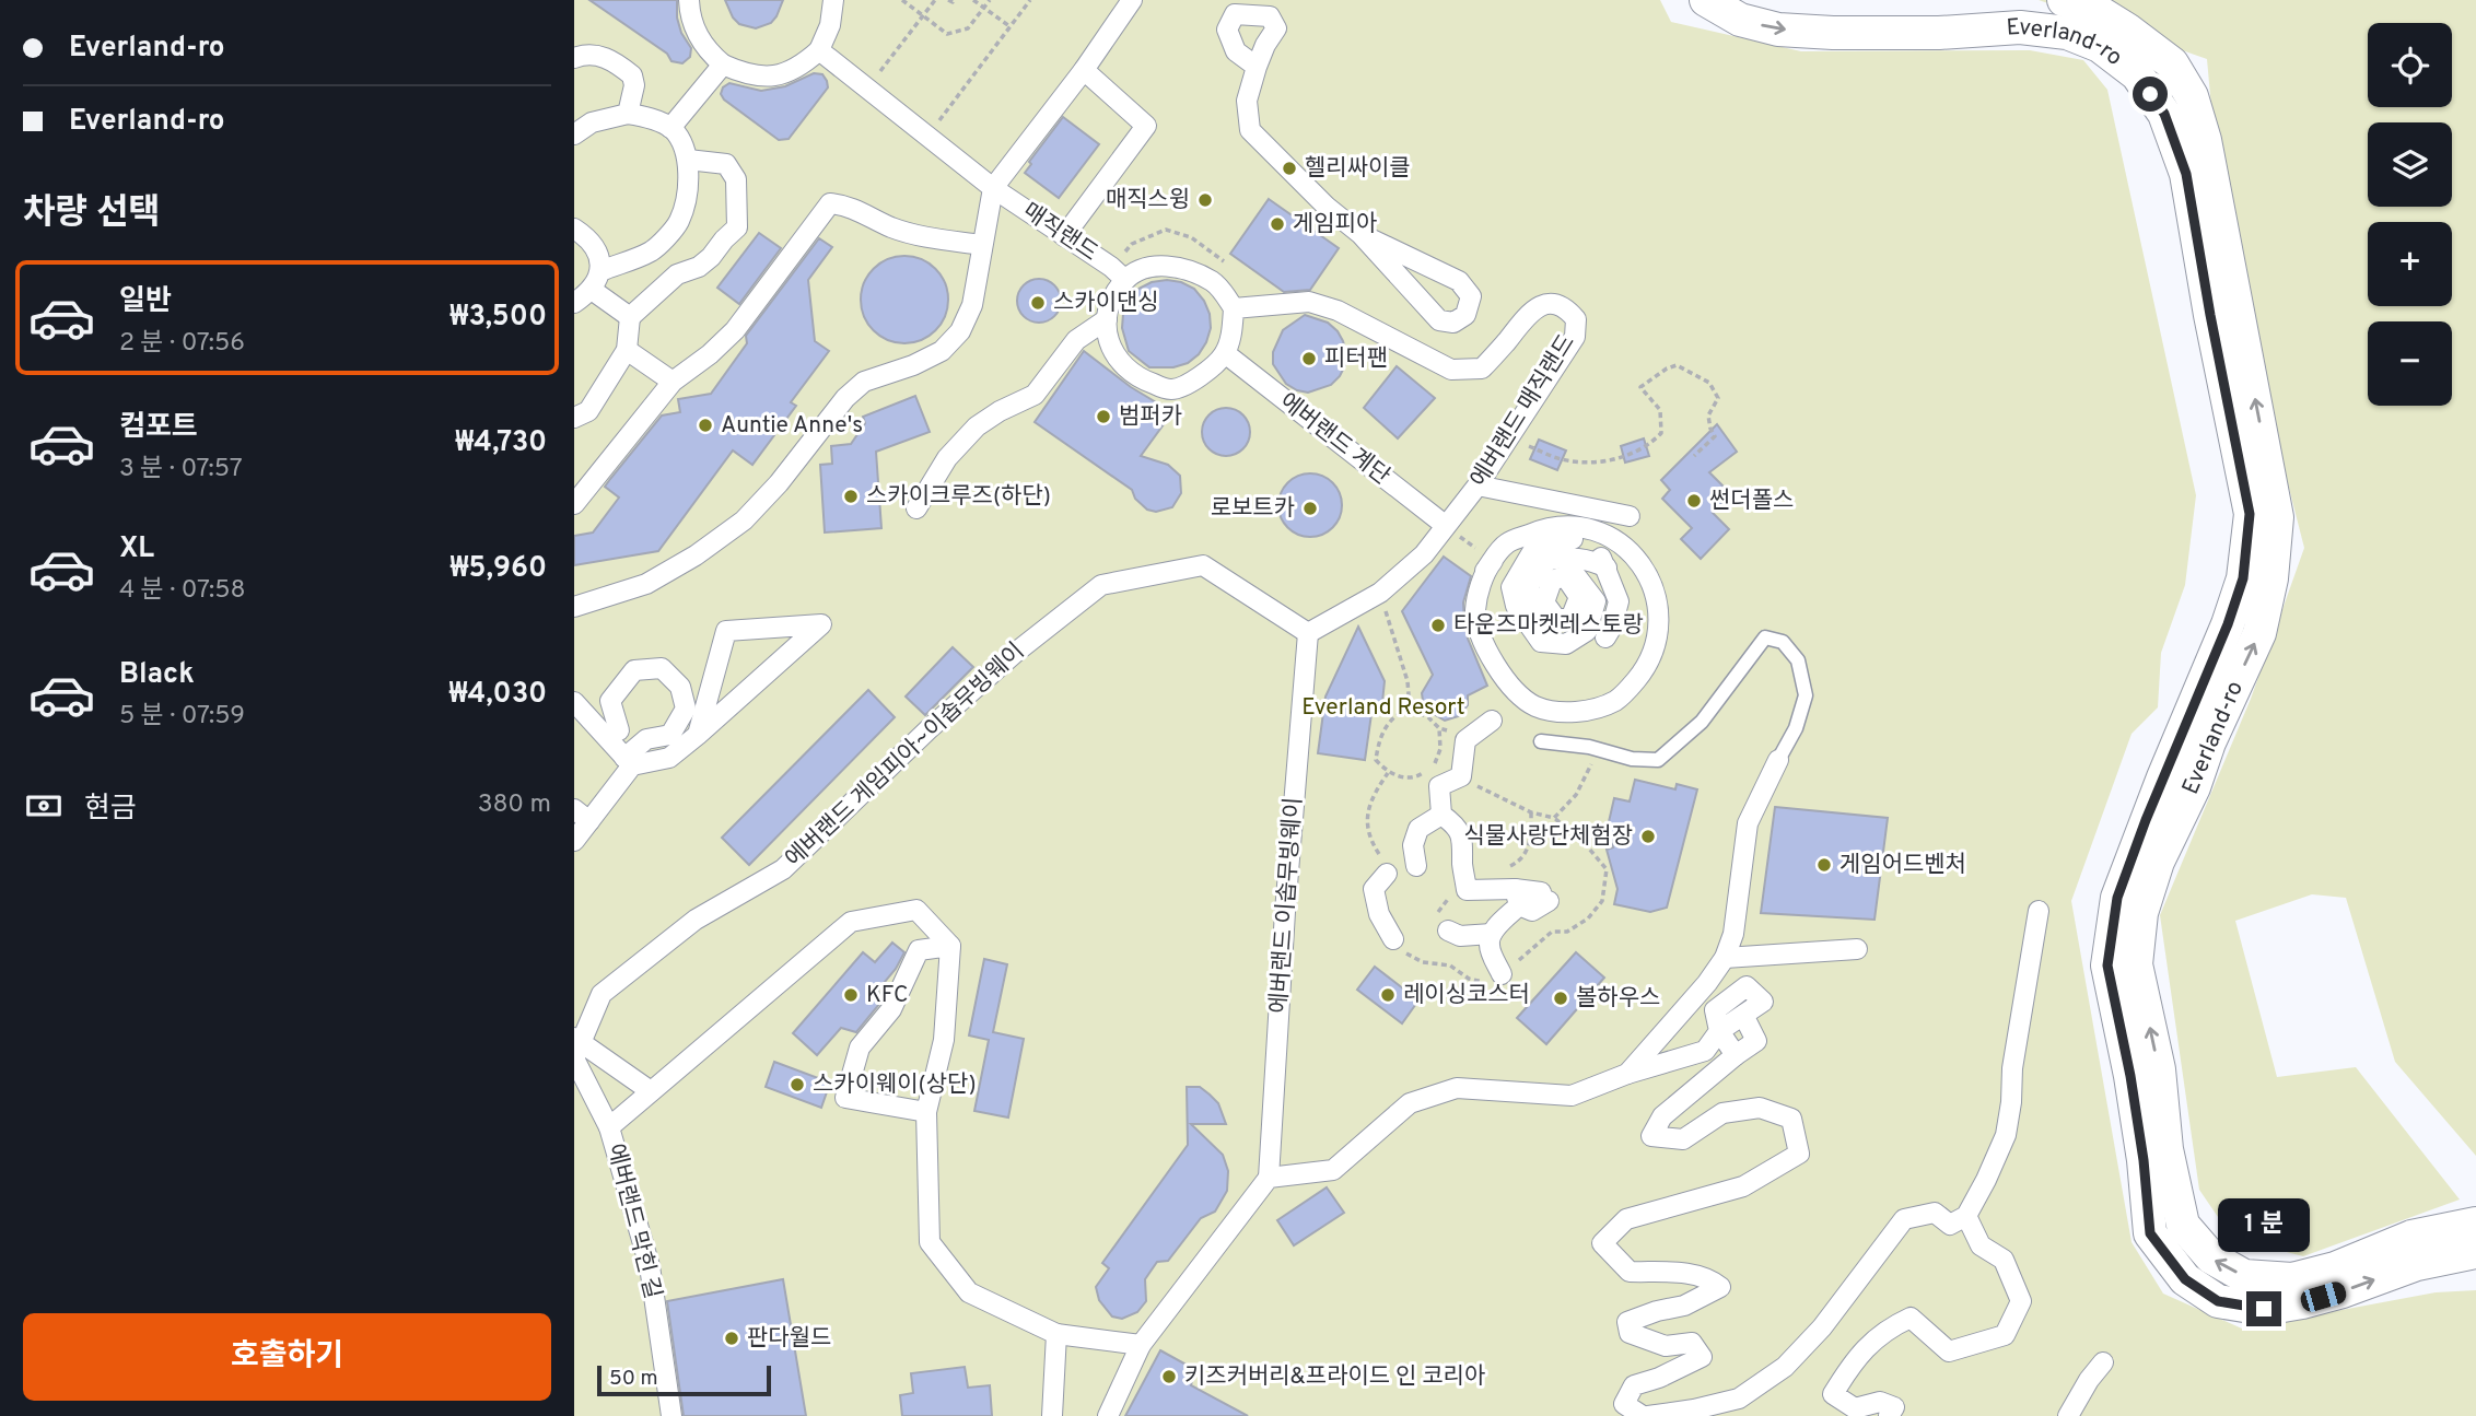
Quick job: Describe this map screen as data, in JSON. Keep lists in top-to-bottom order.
{
  "streets": {
    "street": [
      "Everland-ro",
      "매직랜드",
      "에버랜드 매직랜드",
      "에버랜드 계단",
      "에버랜드 게임피아~이솝무빙웨이",
      "에버랜드 이솝무빙웨이",
      "에버랜드 막힌 길"
    ]
  },
  "crossings": [
    ["매직랜드", "에버랜드 매직랜드"],
    ["매직랜드", "에버랜드 계단"],
    ["에버랜드 매직랜드", "에버랜드 계단"],
    ["에버랜드 매직랜드", "에버랜드 게임피아~이솝무빙웨이"],
    ["에버랜드 매직랜드", "에버랜드 이솝무빙웨이"],
    ["에버랜드 게임피아~이솝무빙웨이", "에버랜드 이솝무빙웨이"],
    ["에버랜드 게임피아~이솝무빙웨이", "에버랜드 막힌 길"]
  ],
  "parks": ["Everland Resort"],
  "places": [
    "헬리싸이클",
    "매직스윙",
    "게임피아",
    "스카이댄싱",
    "피터팬",
    "범퍼카",
    "Auntie Anne's",
    "스카이크루즈(하단)",
    "썬더폴스",
    "로보트카",
    "타운즈마켓레스토랑",
    "식물사랑단체험장",
    "게임어드벤처",
    "KFC",
    "레이싱코스터",
    "볼하우스",
    "스카이웨이(상단)",
    "판다월드",
    "키즈커버리&프라이드 인 코리아"
  ],
  "scale_bar": "50 m",
  "page": {
    "banner": ["Everland-ro", "Everland-ro"],
    "map_buttons": ["+", "−"],
    "heading": "차량 선택",
    "list": [
      {
        "name": "일반",
        "note": "2 분 · 07:56",
        "value": "₩3,500"
      },
      {
        "name": "컴포트",
        "note": "3 분 · 07:57",
        "value": "₩4,730"
      },
      {
        "name": "XL",
        "note": "4 분 · 07:58",
        "value": "₩5,960"
      },
      {
        "name": "Black",
        "note": "5 분 · 07:59",
        "value": "₩4,030"
      }
    ],
    "pay": ["현금", "380 m"],
    "bubble": "1 분",
    "buttons": "호출하기",
    "scale": "50 m"
  }
}
